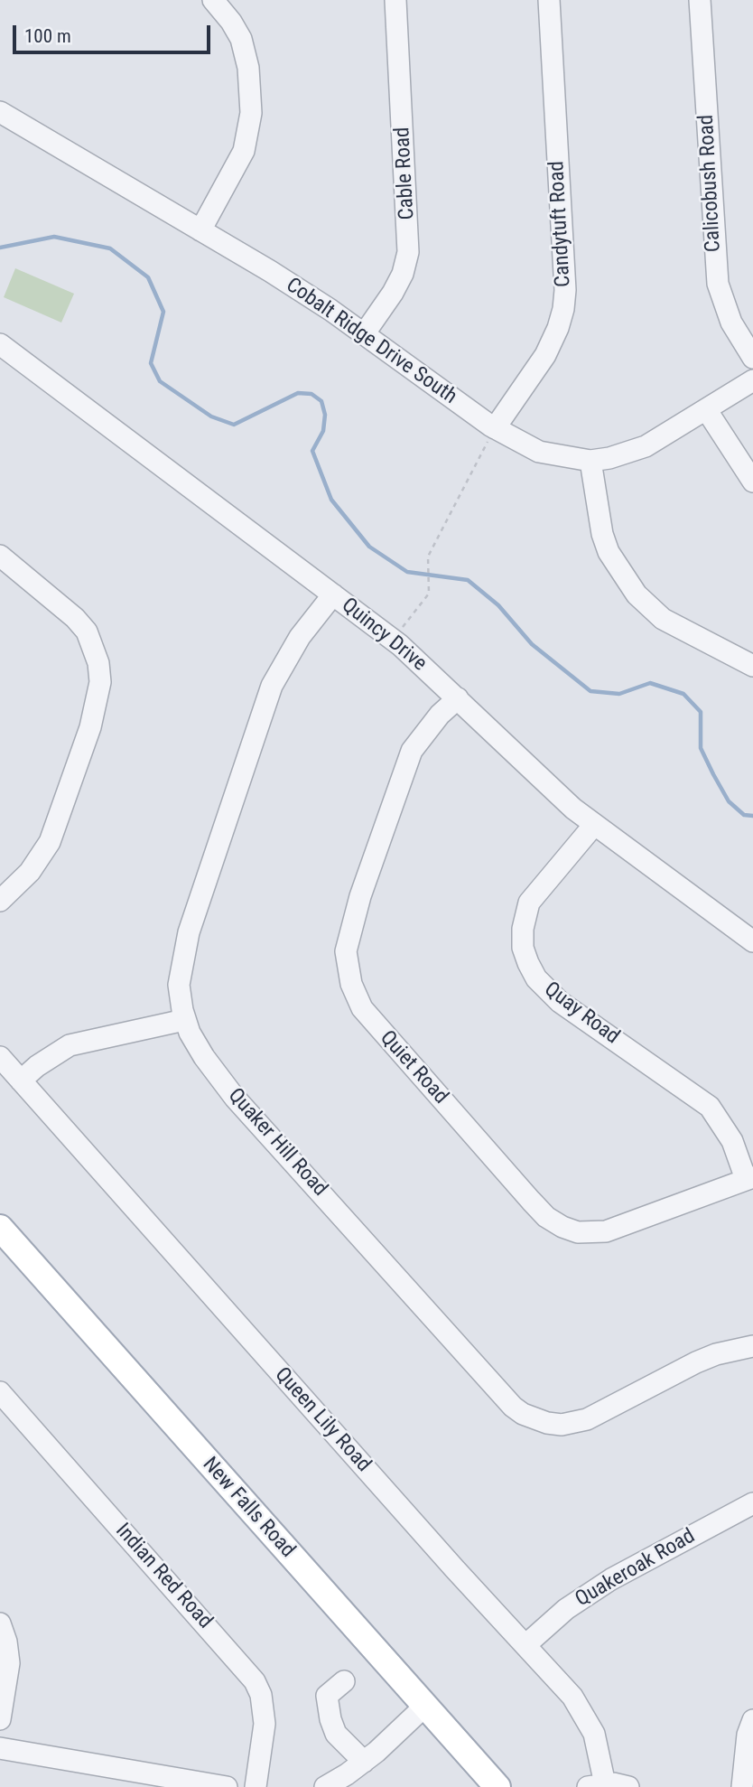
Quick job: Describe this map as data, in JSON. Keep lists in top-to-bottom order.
{
  "streets": {
    "main road": ["New Falls Road"],
    "street": [
      "Cable Road",
      "Calicobush Road",
      "Candytuft Road",
      "Cobalt Ridge Drive South",
      "Quincy Drive",
      "Quay Road",
      "Quiet Road",
      "Quaker Hill Road",
      "Queen Lily Road",
      "Quakeroak Road",
      "Indian Red Road"
    ]
  },
  "crossings": [
    ["Cable Road", "Cobalt Ridge Drive South"],
    ["Candytuft Road", "Cobalt Ridge Drive South"],
    ["Quincy Drive", "Quay Road"],
    ["Quincy Drive", "Quiet Road"],
    ["Quincy Drive", "Quaker Hill Road"],
    ["Quay Road", "Quiet Road"],
    ["Queen Lily Road", "Quakeroak Road"]
  ],
  "scale_bar": "100 m"
}
